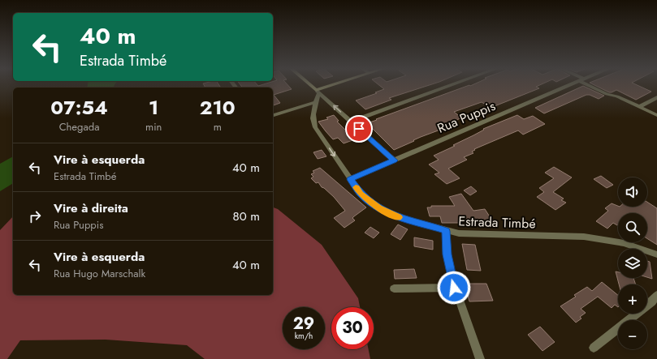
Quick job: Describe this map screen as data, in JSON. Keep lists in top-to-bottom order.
{
  "streets": {
    "street": ["Rua Puppis", "Estrada Timbé"]
  },
  "crossings": [
    ["Rua Puppis", "Estrada Timbé"]
  ],
  "page": {
    "turn": ["40 m", "Estrada Timbé"],
    "eta": [
      "07:54",
      "Chegada",
      "1",
      "min",
      "210",
      "m"
    ],
    "list": [
      {
        "name": "Vire à esquerda",
        "note": "Estrada Timbé",
        "value": "40 m"
      },
      {
        "name": "Vire à direita",
        "note": "Rua Puppis",
        "value": "80 m"
      },
      {
        "name": "Vire à esquerda",
        "note": "Rua Hugo Marschalk",
        "value": "40 m"
      }
    ],
    "map_buttons": ["+", "−"],
    "speed": "29 km/h",
    "limit": "30"
  }
}
